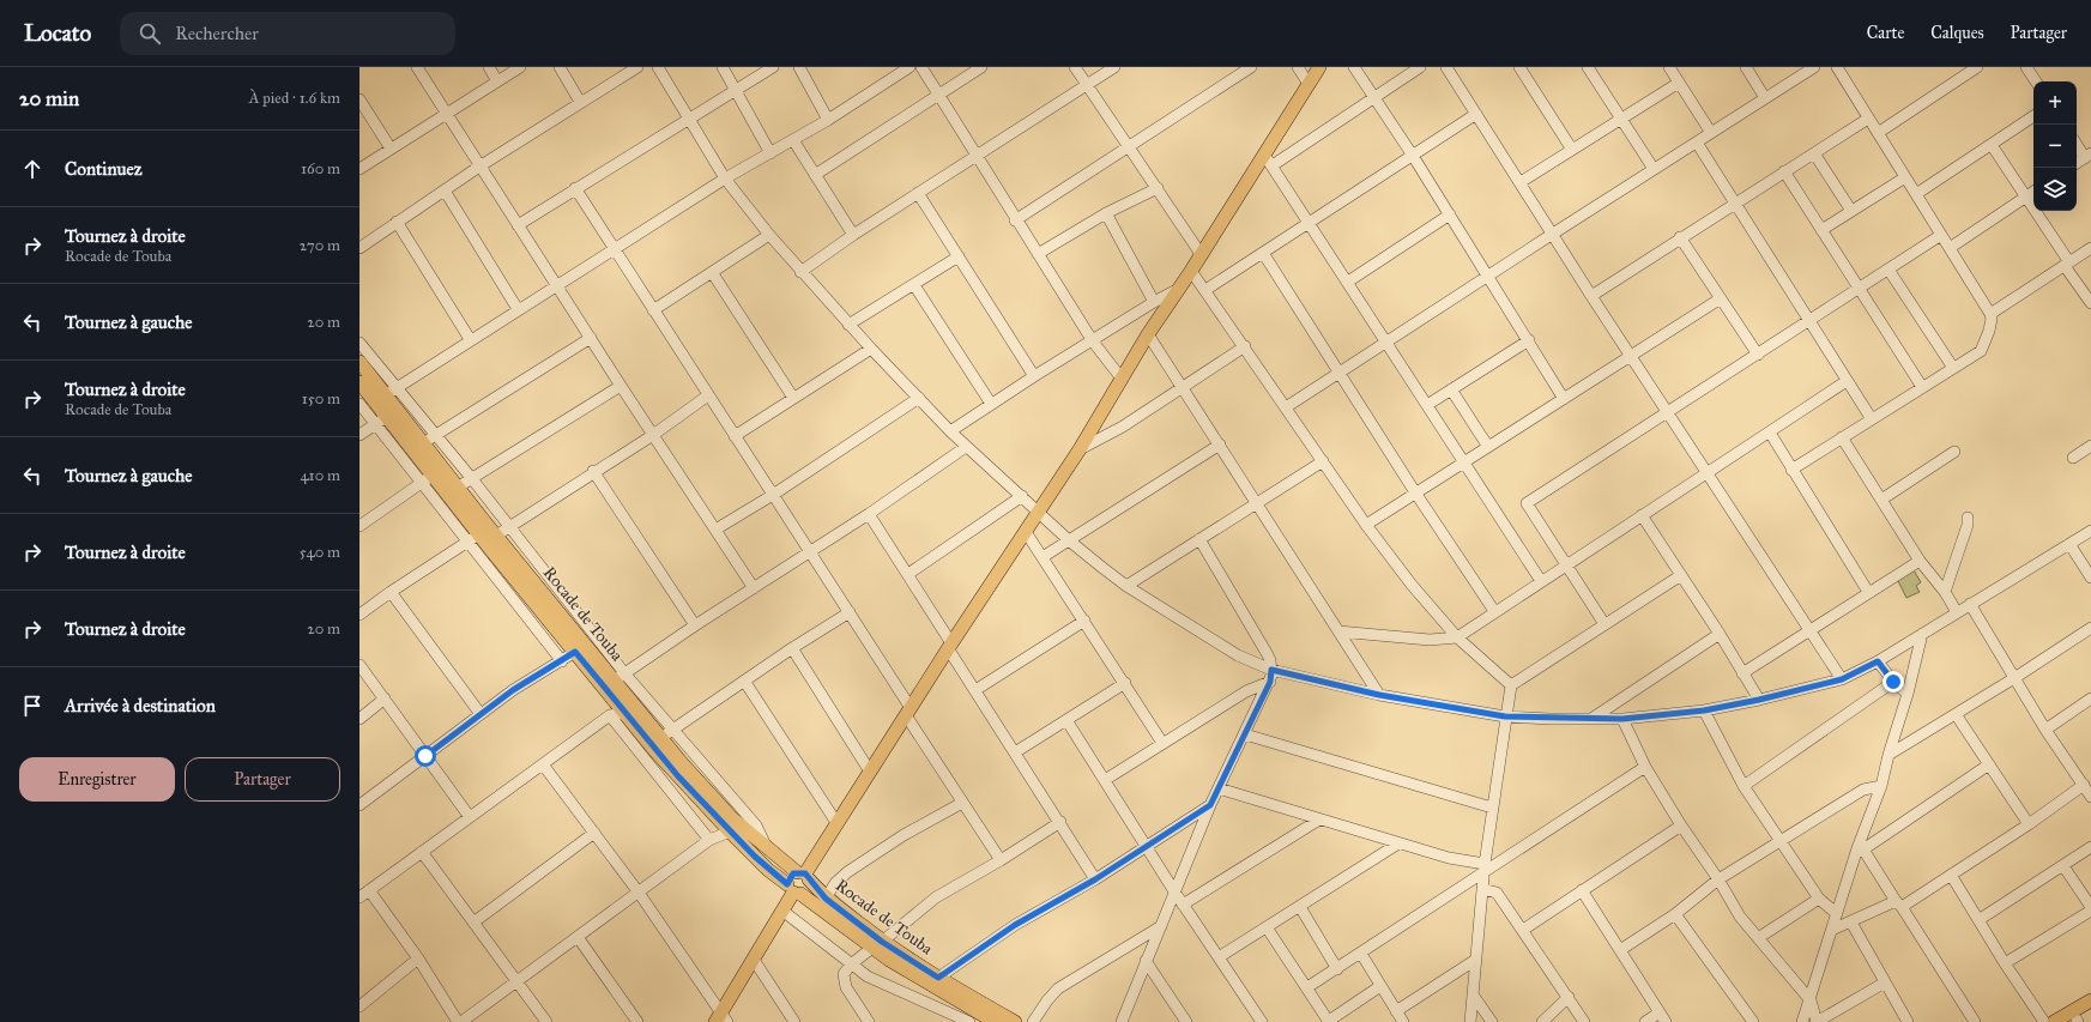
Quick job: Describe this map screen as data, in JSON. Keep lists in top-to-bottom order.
{
  "streets": {
    "main road": ["Rocade de Touba"]
  },
  "page": {
    "header": "Locato",
    "search": "Rechercher",
    "nav": ["Carte", "Calques", "Partager"],
    "heading": ["20 min", "À pied · 1.6 km"],
    "map_buttons": ["+", "−"],
    "list": [
      ["Continuez", "160 m"],
      ["Tournez à droite", "Rocade de Touba", "270 m"],
      ["Tournez à gauche", "20 m"],
      ["Tournez à droite", "Rocade de Touba", "150 m"],
      ["Tournez à gauche", "410 m"],
      ["Tournez à droite", "540 m"],
      ["Tournez à droite", "20 m"],
      "Arrivée à destination"
    ],
    "buttons": ["Enregistrer", "Partager"]
  }
}
